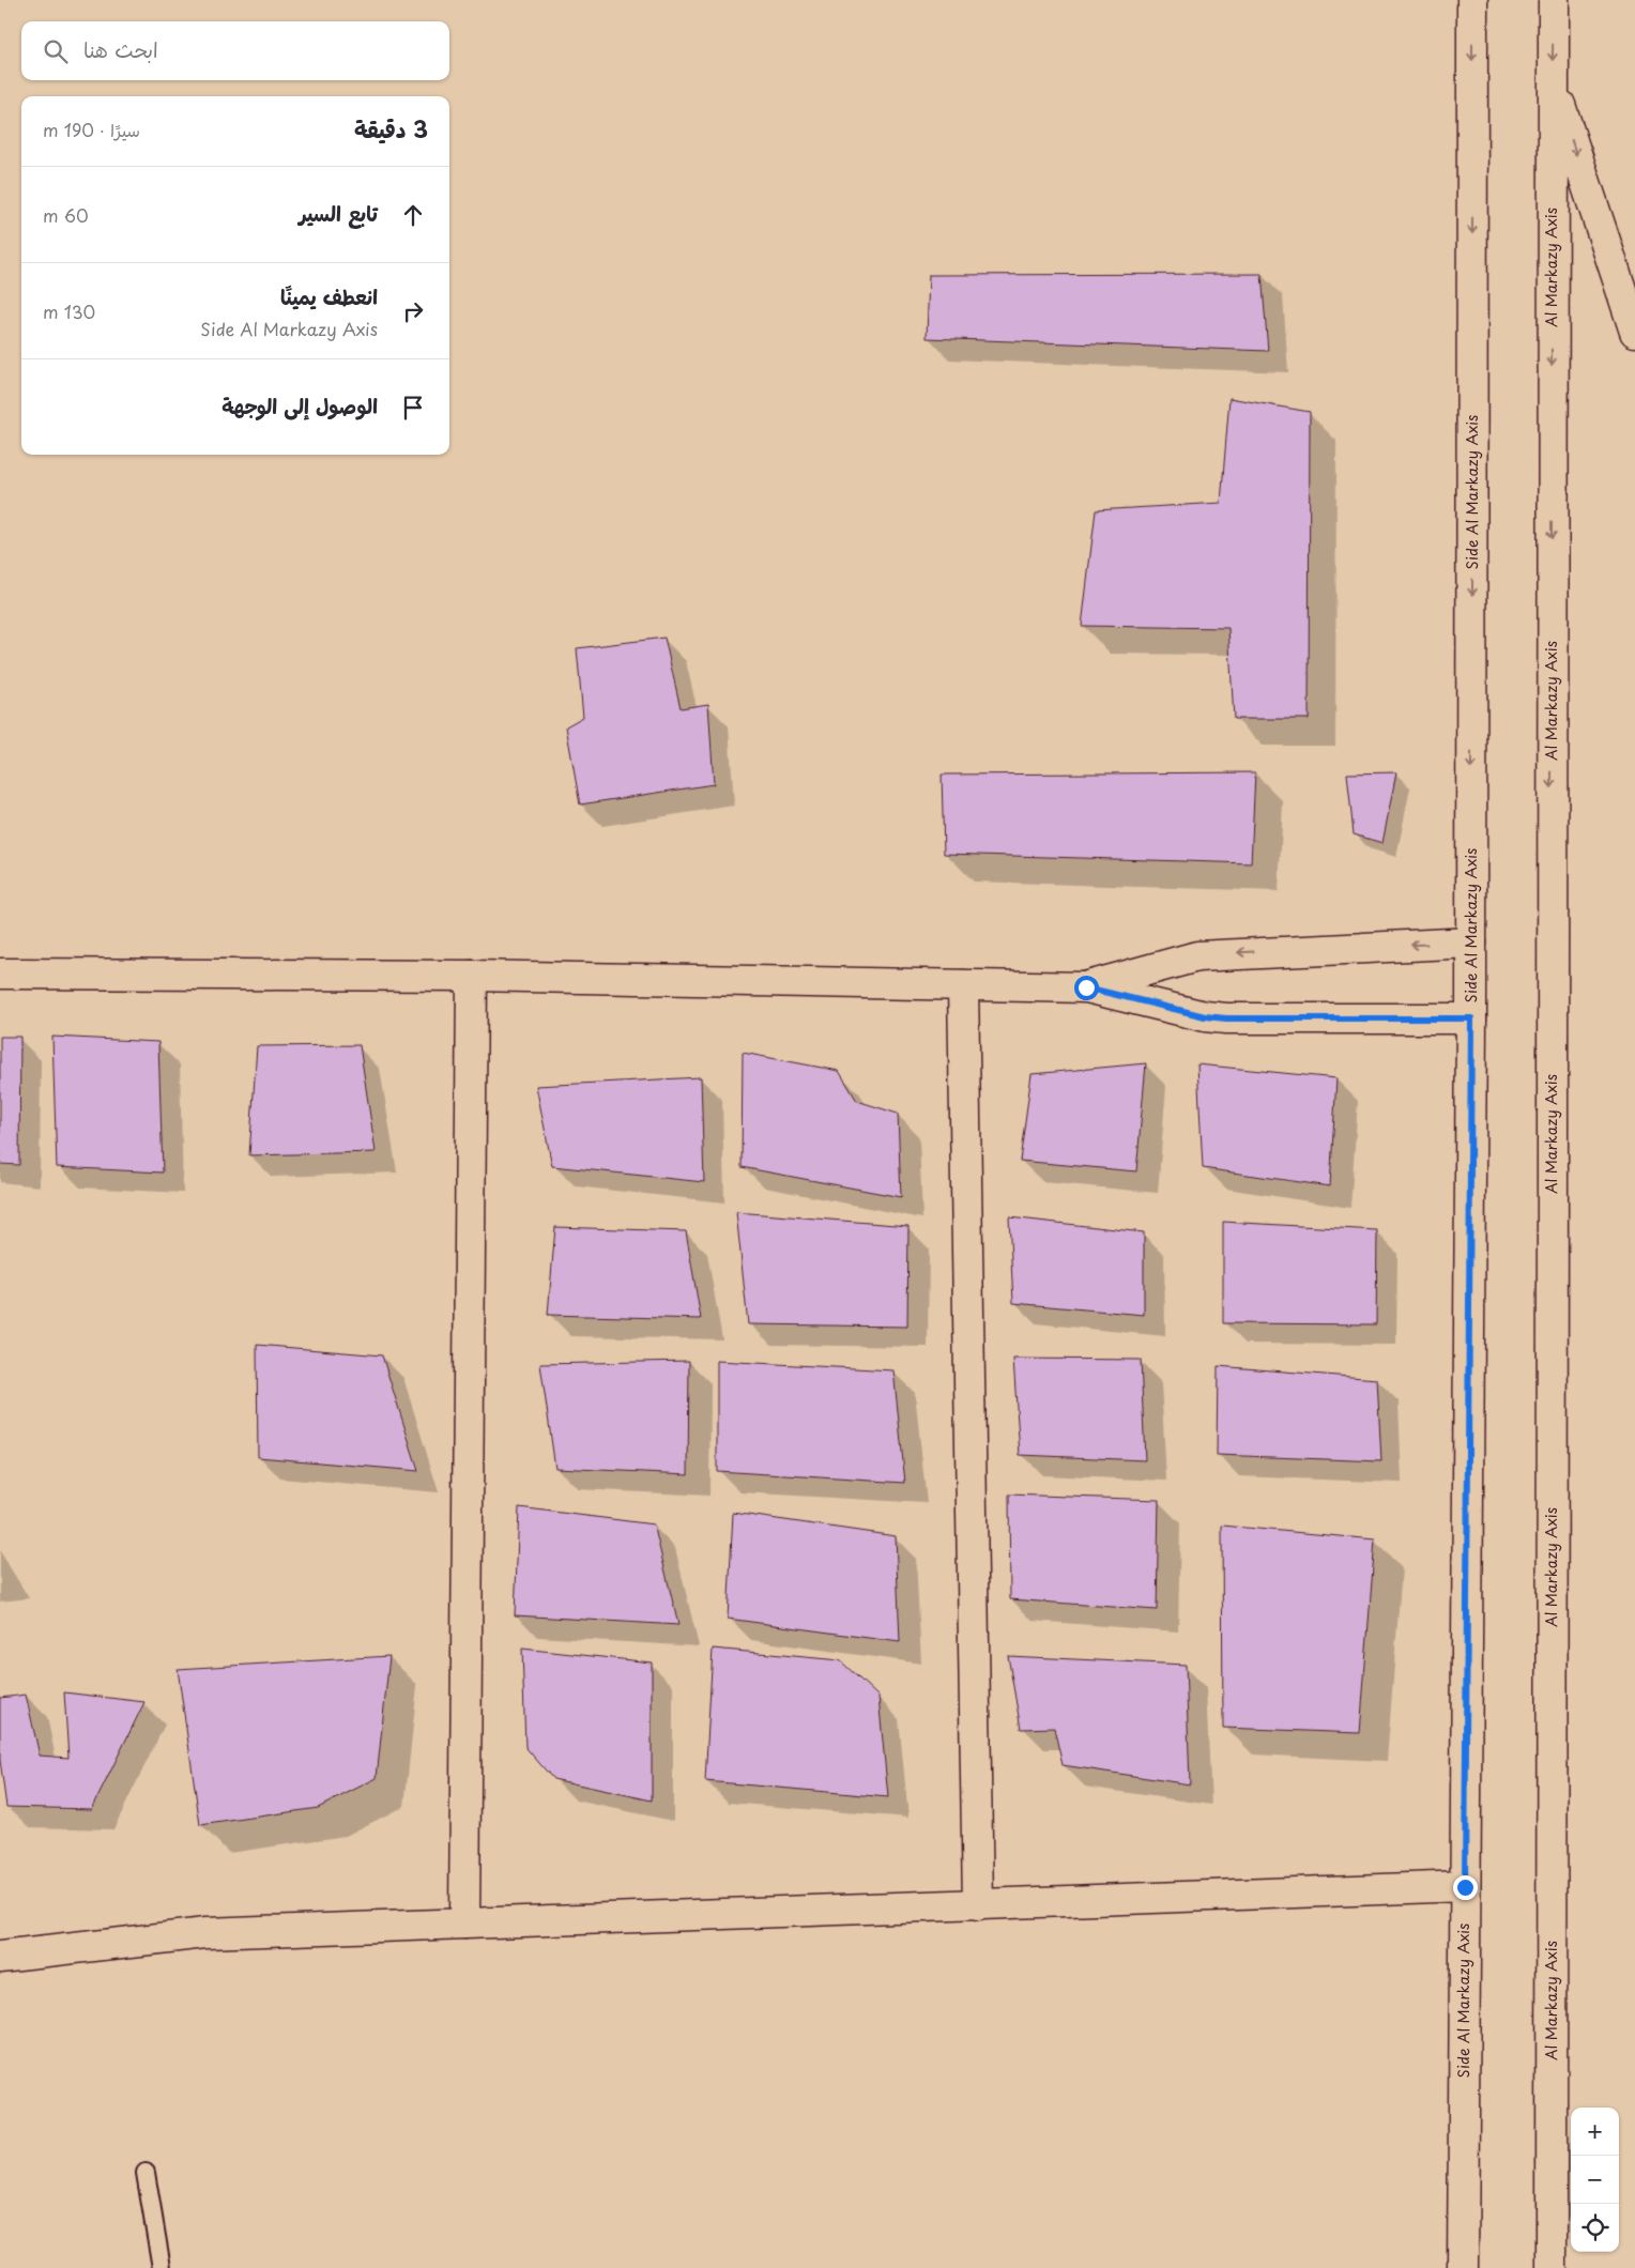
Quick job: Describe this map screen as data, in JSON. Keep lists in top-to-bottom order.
{
  "streets": {
    "main road": ["Al Markazy Axis", "Side Al Markazy Axis"]
  },
  "one_way": ["Al Markazy Axis", "Side Al Markazy Axis"],
  "page": {
    "search": "ابحث هنا",
    "heading": ["3 دقيقة", "سيرًا · 190 m"],
    "list": [
      ["تابع السير", "60 m"],
      ["انعطف يمينًا", "Side Al Markazy Axis", "130 m"],
      "الوصول إلى الوجهة"
    ],
    "map_buttons": ["+", "−"]
  }
}
